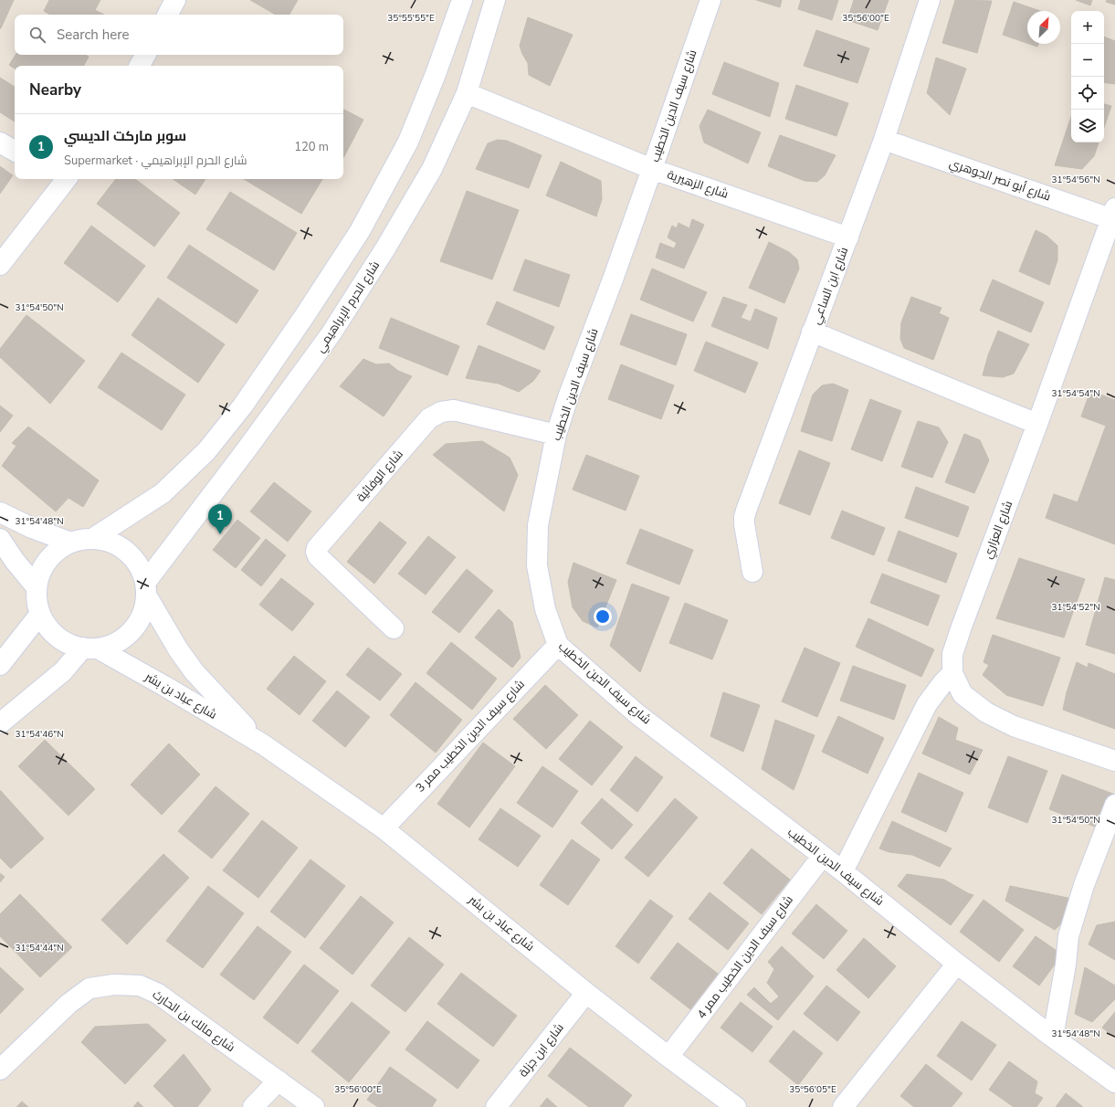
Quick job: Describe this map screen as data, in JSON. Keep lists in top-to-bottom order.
{
  "streets": {
    "street": [
      "شارع سيف الدين الخطيب",
      "شارع أبو نصر الجوهري",
      "شارع الزهيرية",
      "شارع ابن الساعي",
      "شارع الحرم الإبراهيمي",
      "شارع الوفائية",
      "شارع العزاري",
      "شارع عباد بن بشر",
      "شارع سيف الدين الخطيب ممر 3",
      "شارع سيف الدين الخطيب ممر 4",
      "شارع مالك بن الحارث",
      "شارع ابن جزلة"
    ]
  },
  "crossings": [
    ["شارع سيف الدين الخطيب", "شارع الزهيرية"],
    ["شارع سيف الدين الخطيب", "شارع الوفائية"],
    ["شارع سيف الدين الخطيب", "شارع سيف الدين الخطيب ممر 3"],
    ["شارع سيف الدين الخطيب", "شارع سيف الدين الخطيب ممر 4"],
    ["شارع أبو نصر الجوهري", "شارع ابن الساعي"],
    ["شارع أبو نصر الجوهري", "شارع العزاري"],
    ["شارع الزهيرية", "شارع ابن الساعي"],
    ["شارع الزهيرية", "شارع الحرم الإبراهيمي"],
    ["شارع الحرم الإبراهيمي", "شارع عباد بن بشر"],
    ["شارع عباد بن بشر", "شارع سيف الدين الخطيب ممر 3"],
    ["شارع عباد بن بشر", "شارع سيف الدين الخطيب ممر 4"],
    ["شارع عباد بن بشر", "شارع ابن جزلة"]
  ],
  "north": "top right",
  "page": {
    "map_buttons": ["+", "−"],
    "search": "Search here",
    "heading": "Nearby",
    "list": [
      {
        "mark": "1",
        "name": "سوبر ماركت الديسي",
        "note": "Supermarket · شارع الحرم الإبراهيمي",
        "value": "120 m"
      }
    ],
    "pins": "1"
  },
  "coordinates": [
    "35°55'55\"E",
    "35°56'00\"E",
    "31°54'56\"N",
    "31°54'50\"N",
    "31°54'54\"N",
    "31°54'48\"N",
    "31°54'52\"N",
    "31°54'46\"N",
    "31°54'44\"N",
    "35°56'05\"E"
  ]
}
